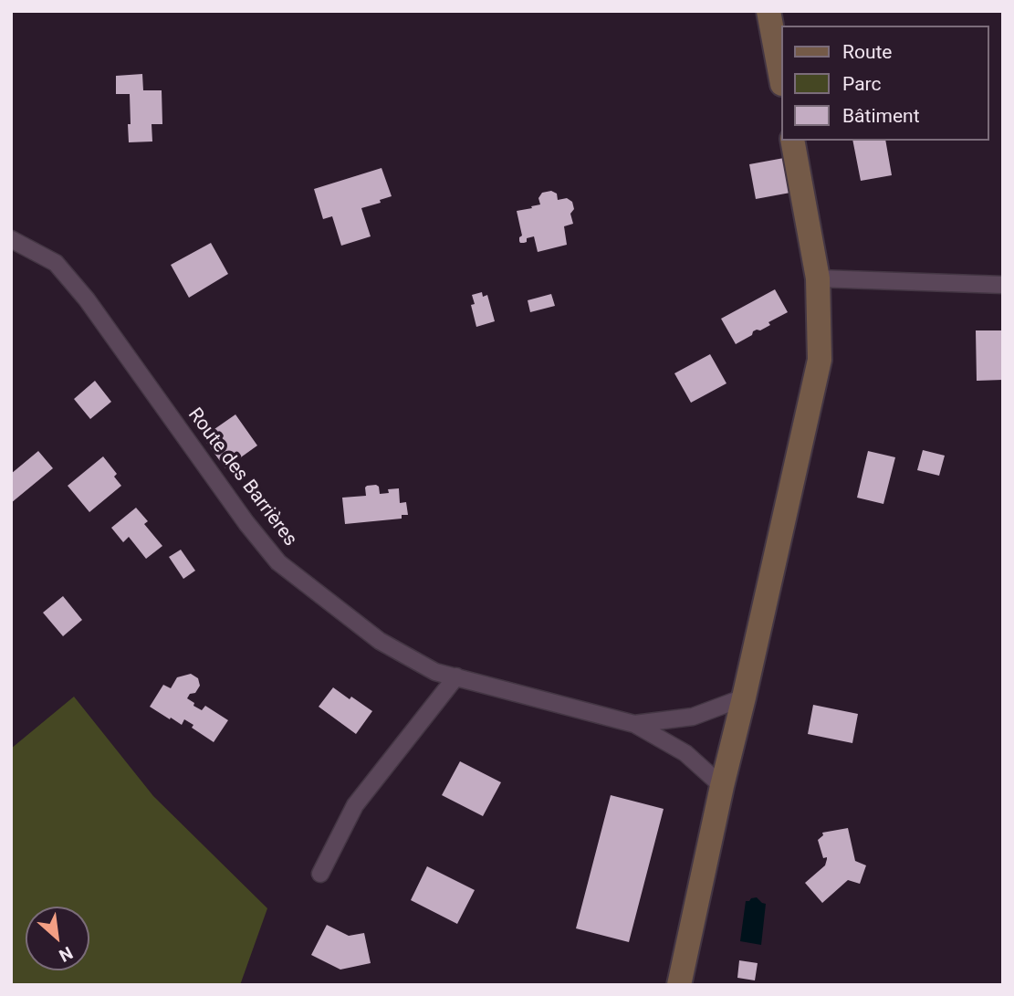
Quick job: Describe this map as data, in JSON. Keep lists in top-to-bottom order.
{
  "streets": {
    "street": ["Route des Barrières"]
  },
  "legend": ["Route", "Parc", "Bâtiment"],
  "north": "bottom right"
}
